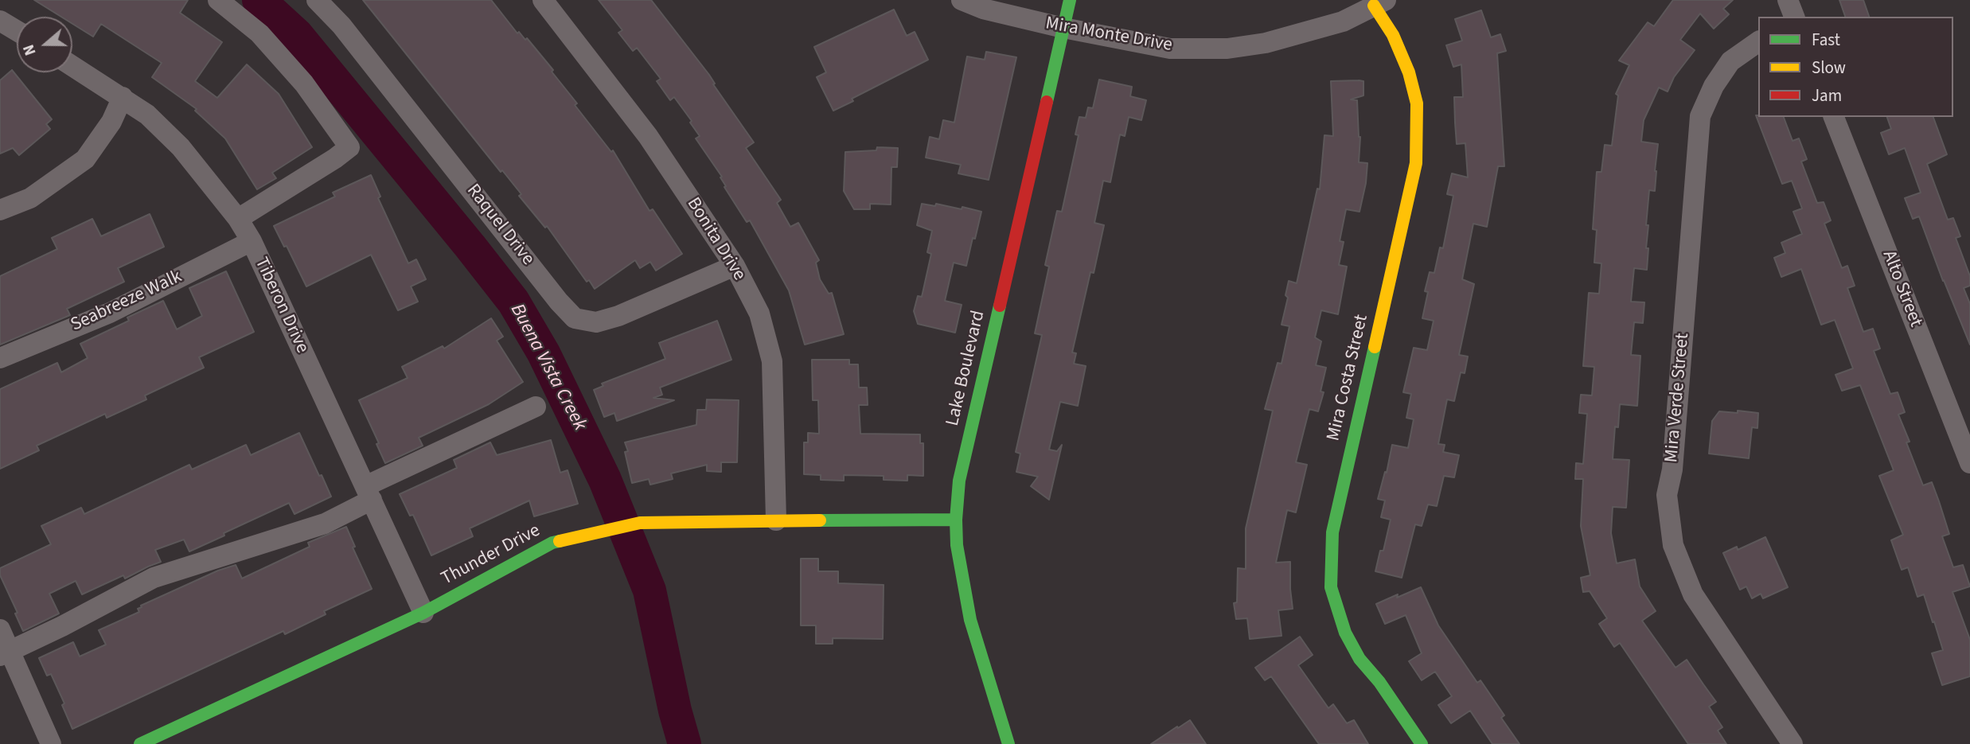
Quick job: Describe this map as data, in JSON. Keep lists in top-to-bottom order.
{
  "streets": {
    "street": [
      "Mira Monte Drive",
      "Raquel Drive",
      "Bonita Drive",
      "Alto Street",
      "Seabreeze Walk",
      "Tiberon Drive",
      "Lake Boulevard",
      "Mira Costa Street",
      "Mira Verde Street",
      "Thunder Drive"
    ]
  },
  "crossings": [
    ["Mira Monte Drive", "Lake Boulevard"],
    ["Mira Monte Drive", "Mira Costa Street"],
    ["Raquel Drive", "Bonita Drive"],
    ["Bonita Drive", "Thunder Drive"],
    ["Seabreeze Walk", "Tiberon Drive"],
    ["Tiberon Drive", "Thunder Drive"],
    ["Lake Boulevard", "Thunder Drive"]
  ],
  "water": ["Buena Vista Creek"],
  "legend": ["Fast", "Slow", "Jam"],
  "north": "left"
}
